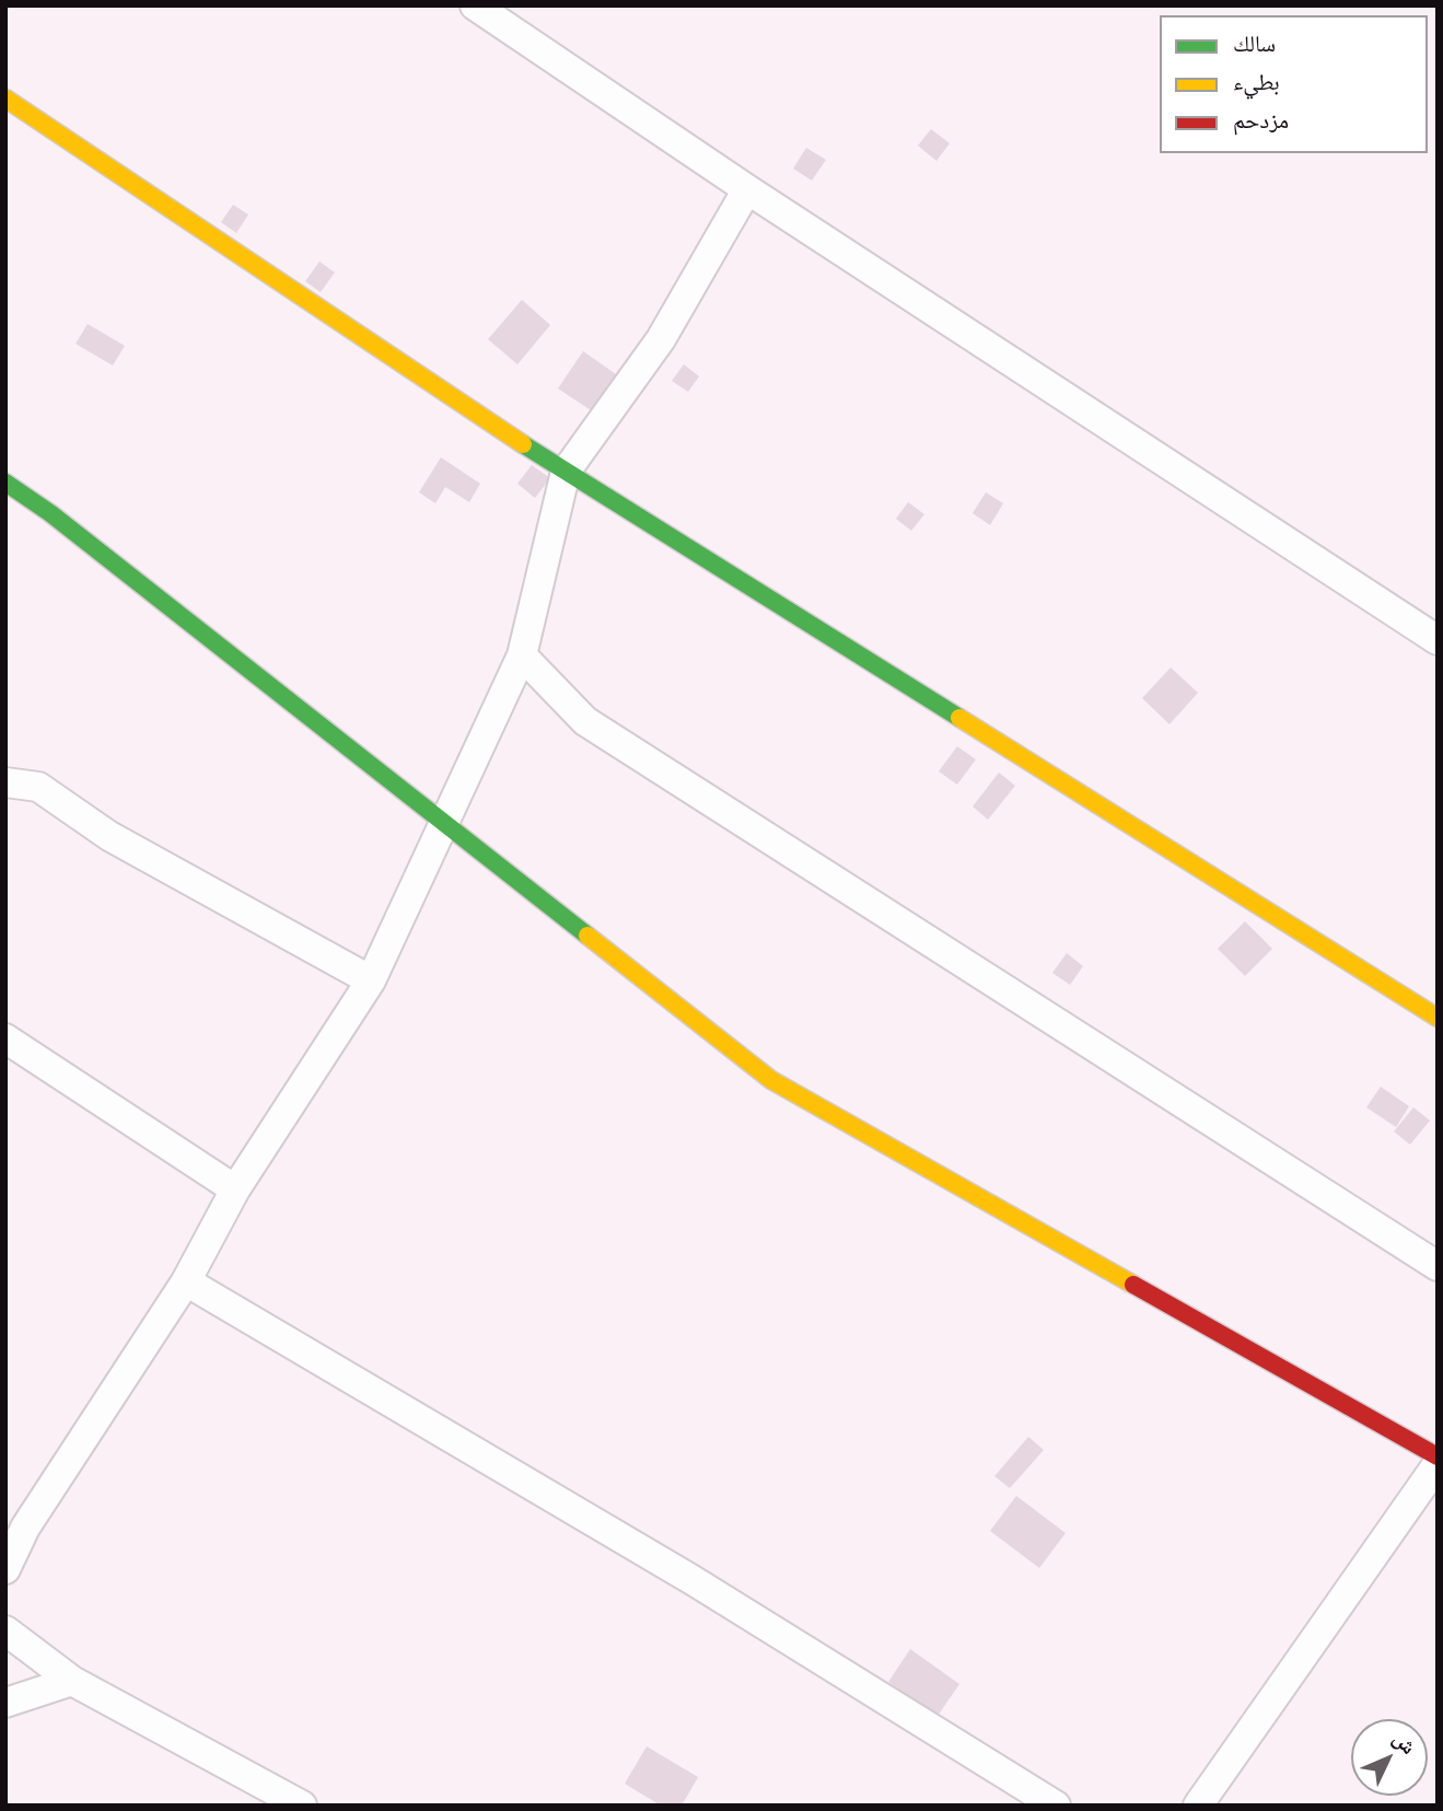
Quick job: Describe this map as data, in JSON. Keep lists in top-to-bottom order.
{
  "legend": ["سالك", "بطيء", "مزدحم"],
  "north": "top right"
}
